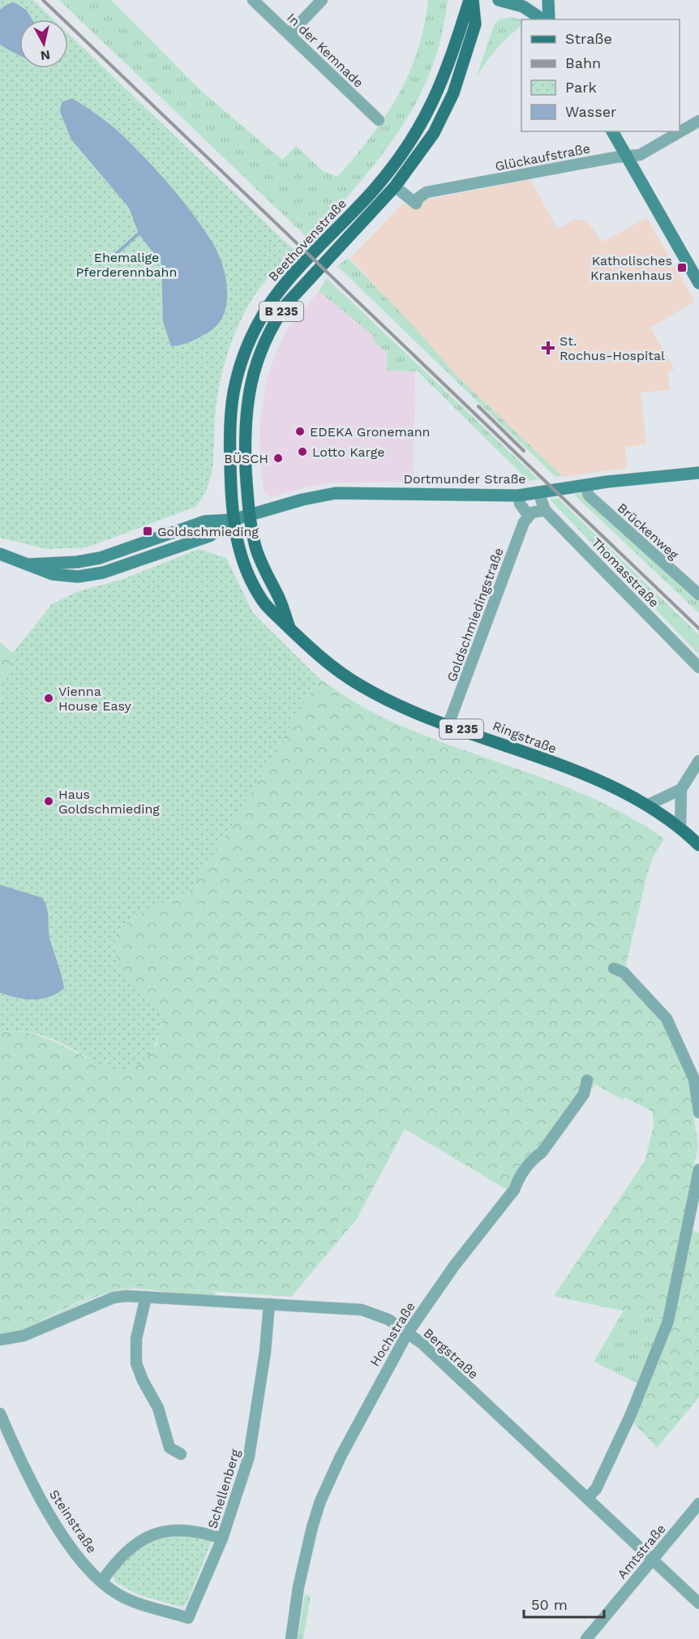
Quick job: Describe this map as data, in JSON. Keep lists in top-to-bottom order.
{
  "streets": {
    "main road": ["Beethovenstraße", "B 235", "Ringstraße"],
    "street": [
      "In der Kemnade",
      "Glückaufstraße",
      "Dortmunder Straße",
      "Brückenweg",
      "Thomasstraße",
      "Goldschmiedingstraße",
      "Hochstraße",
      "Bergstraße",
      "Schellenberg",
      "Steinstraße",
      "Amtstraße"
    ]
  },
  "crossings": [
    ["Glückaufstraße", "Beethovenstraße"],
    ["Beethovenstraße", "Dortmunder Straße"],
    ["Beethovenstraße", "Ringstraße"],
    ["Dortmunder Straße", "Brückenweg"],
    ["Dortmunder Straße", "Thomasstraße"],
    ["Dortmunder Straße", "Ringstraße"],
    ["Goldschmiedingstraße", "Ringstraße"],
    ["Hochstraße", "Bergstraße"],
    ["Bergstraße", "Schellenberg"],
    ["Bergstraße", "Amtstraße"],
    ["Schellenberg", "Steinstraße"]
  ],
  "parks": ["Ehemalige Pferderennbahn"],
  "places": {
    "transit": ["Katholisches Krankenhaus", "Goldschmieding"],
    "health": ["St. Rochus-Hospital"],
    "other": [
      "EDEKA Gronemann",
      "Lotto Karge",
      "BÜSCH",
      "Vienna House Easy",
      "Haus Goldschmieding"
    ]
  },
  "legend": [
    "Straße",
    "Bahn",
    "Park",
    "Wasser"
  ],
  "scale_bar": "50 m",
  "north": "bottom"
}
